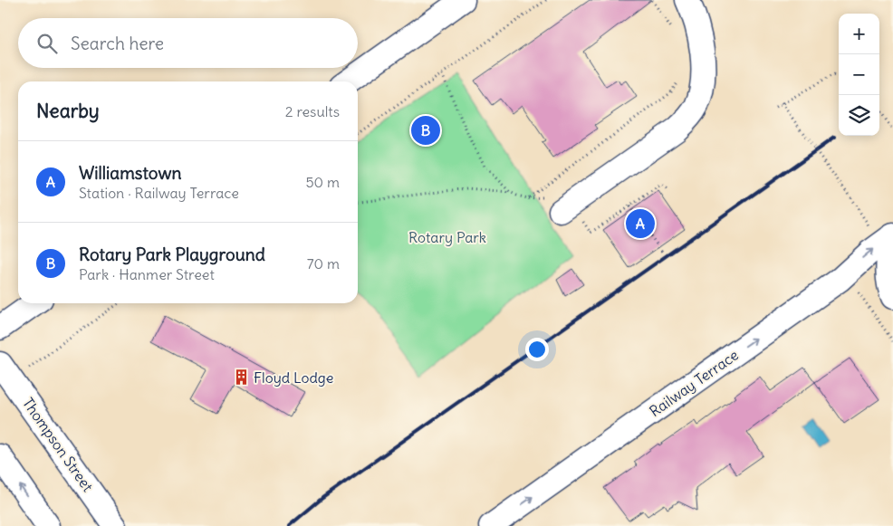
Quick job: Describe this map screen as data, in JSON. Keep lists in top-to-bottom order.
{
  "streets": {
    "street": ["Railway Terrace", "Thompson Street"]
  },
  "one_way": ["Railway Terrace"],
  "parks": ["Rotary Park"],
  "places": {
    "building": ["Floyd Lodge"]
  },
  "page": {
    "map_buttons": ["+", "−"],
    "search": "Search here",
    "heading": ["Nearby", "2 results"],
    "pins": ["B", "A"],
    "list": [
      {
        "mark": "A",
        "name": "Williamstown",
        "note": "Station · Railway Terrace",
        "value": "50 m"
      },
      {
        "mark": "B",
        "name": "Rotary Park Playground",
        "note": "Park · Hanmer Street",
        "value": "70 m"
      }
    ]
  }
}
